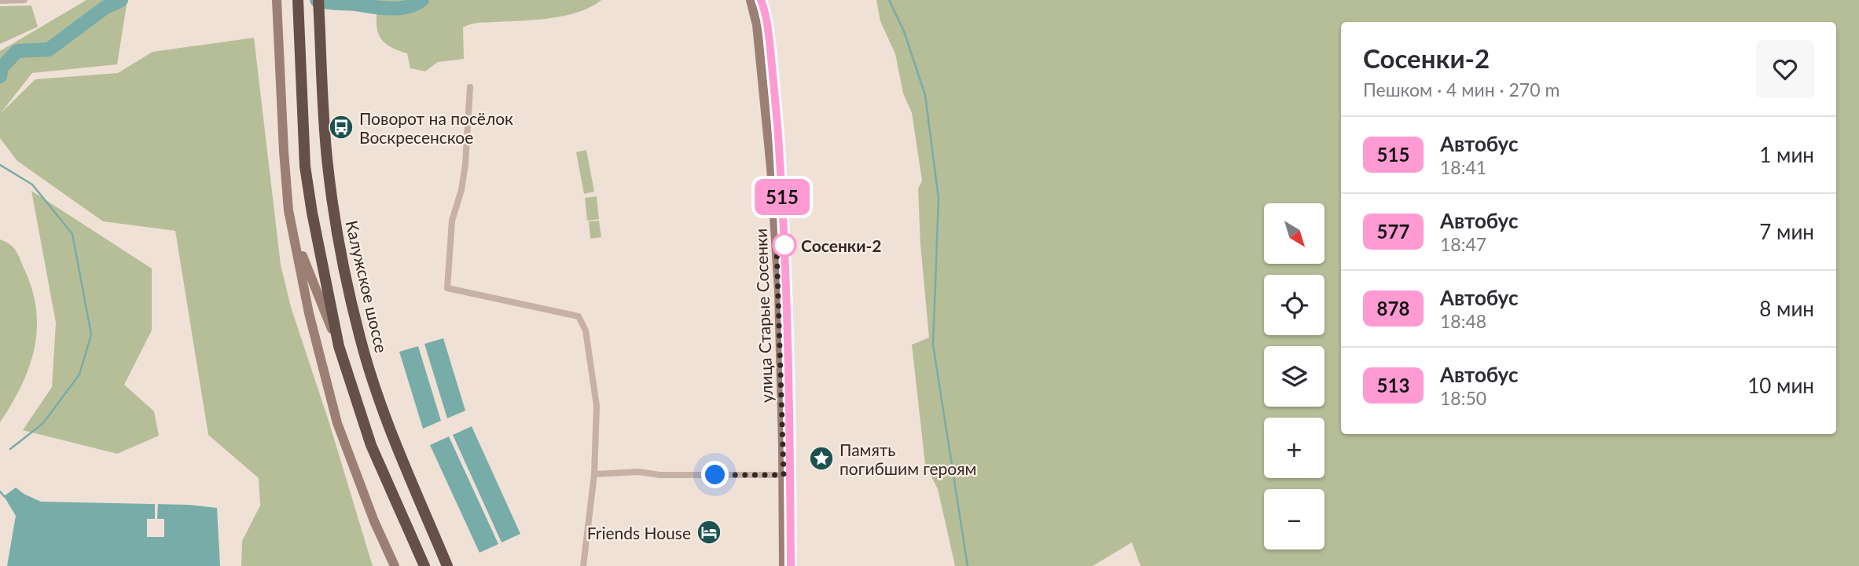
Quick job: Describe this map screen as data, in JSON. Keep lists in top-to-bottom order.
{
  "streets": {
    "highway": ["Калужское шоссе"],
    "main road": ["улица Старые Сосенки"]
  },
  "places": {
    "bus stop": ["Поворот на посёлок Воскресенское"],
    "other": ["Сосенки-2"],
    "place": ["Память погибшим героям"],
    "hotel": ["Friends House"]
  },
  "lines": ["bus line 515"],
  "north": "bottom right",
  "page": {
    "on_map": "515",
    "heading": ["Сосенки-2", "Пешком · 4 мин · 270 m"],
    "list": [
      {
        "mark": "515",
        "name": "Автобус",
        "note": "18:41",
        "value": "1 мин"
      },
      {
        "mark": "577",
        "name": "Автобус",
        "note": "18:47",
        "value": "7 мин"
      },
      {
        "mark": "878",
        "name": "Автобус",
        "note": "18:48",
        "value": "8 мин"
      },
      {
        "mark": "513",
        "name": "Автобус",
        "note": "18:50",
        "value": "10 мин"
      }
    ],
    "map_buttons": ["+", "−"]
  }
}
